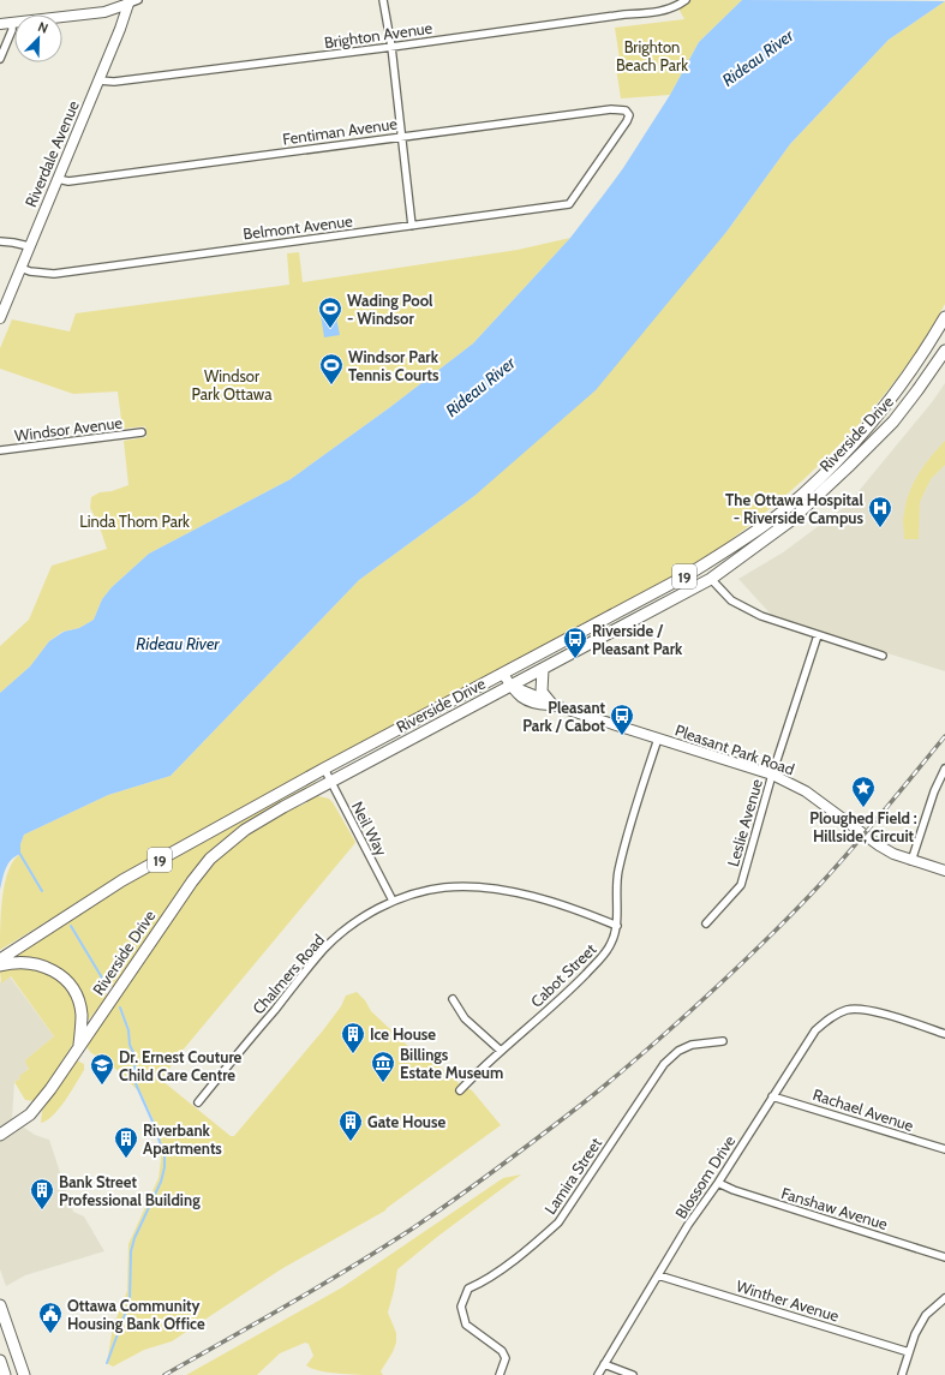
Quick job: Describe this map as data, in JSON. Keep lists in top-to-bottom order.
{
  "streets": {
    "main road": ["Riverside Drive", "19"],
    "street": [
      "Brighton Avenue",
      "Fentiman Avenue",
      "Riverdale Avenue",
      "Belmont Avenue",
      "Windsor Avenue",
      "Pleasant Park Road",
      "Leslie Avenue",
      "Neil Way",
      "Chalmers Road",
      "Cabot Street",
      "Rachael Avenue",
      "Lamira Street",
      "Blossom Drive",
      "Fanshaw Avenue",
      "Winther Avenue"
    ]
  },
  "crossings": [
    ["Brighton Avenue", "Riverdale Avenue"],
    ["Fentiman Avenue", "Riverdale Avenue"],
    ["Fentiman Avenue", "Belmont Avenue"],
    ["Riverdale Avenue", "Belmont Avenue"],
    ["Riverside Drive", "Pleasant Park Road"],
    ["Riverside Drive", "Neil Way"],
    ["Pleasant Park Road", "Leslie Avenue"],
    ["Pleasant Park Road", "Cabot Street"],
    ["Neil Way", "Chalmers Road"],
    ["Chalmers Road", "Cabot Street"],
    ["Rachael Avenue", "Blossom Drive"],
    ["Blossom Drive", "Fanshaw Avenue"],
    ["Blossom Drive", "Winther Avenue"]
  ],
  "water": ["Rideau River"],
  "parks": ["Brighton Beach Park", "Windsor Park Ottawa", "Linda Thom Park"],
  "places": {
    "sports": ["Wading Pool - Windsor", "Windsor Park Tennis Courts"],
    "hospital": ["The Ottawa Hospital - Riverside Campus"],
    "bus stop": ["Riverside / Pleasant Park", "Pleasant Park / Cabot"],
    "place": ["Ploughed Field : Hillside, Circuit"],
    "building": [
      "Ice House",
      "Gate House",
      "Riverbank Apartments",
      "Bank Street Professional Building"
    ],
    "museum": ["Billings Estate Museum"],
    "school or university": ["Dr. Ernest Couture Child Care Centre"],
    "public building": ["Ottawa Community Housing Bank Office"]
  },
  "north": "top right"
}
